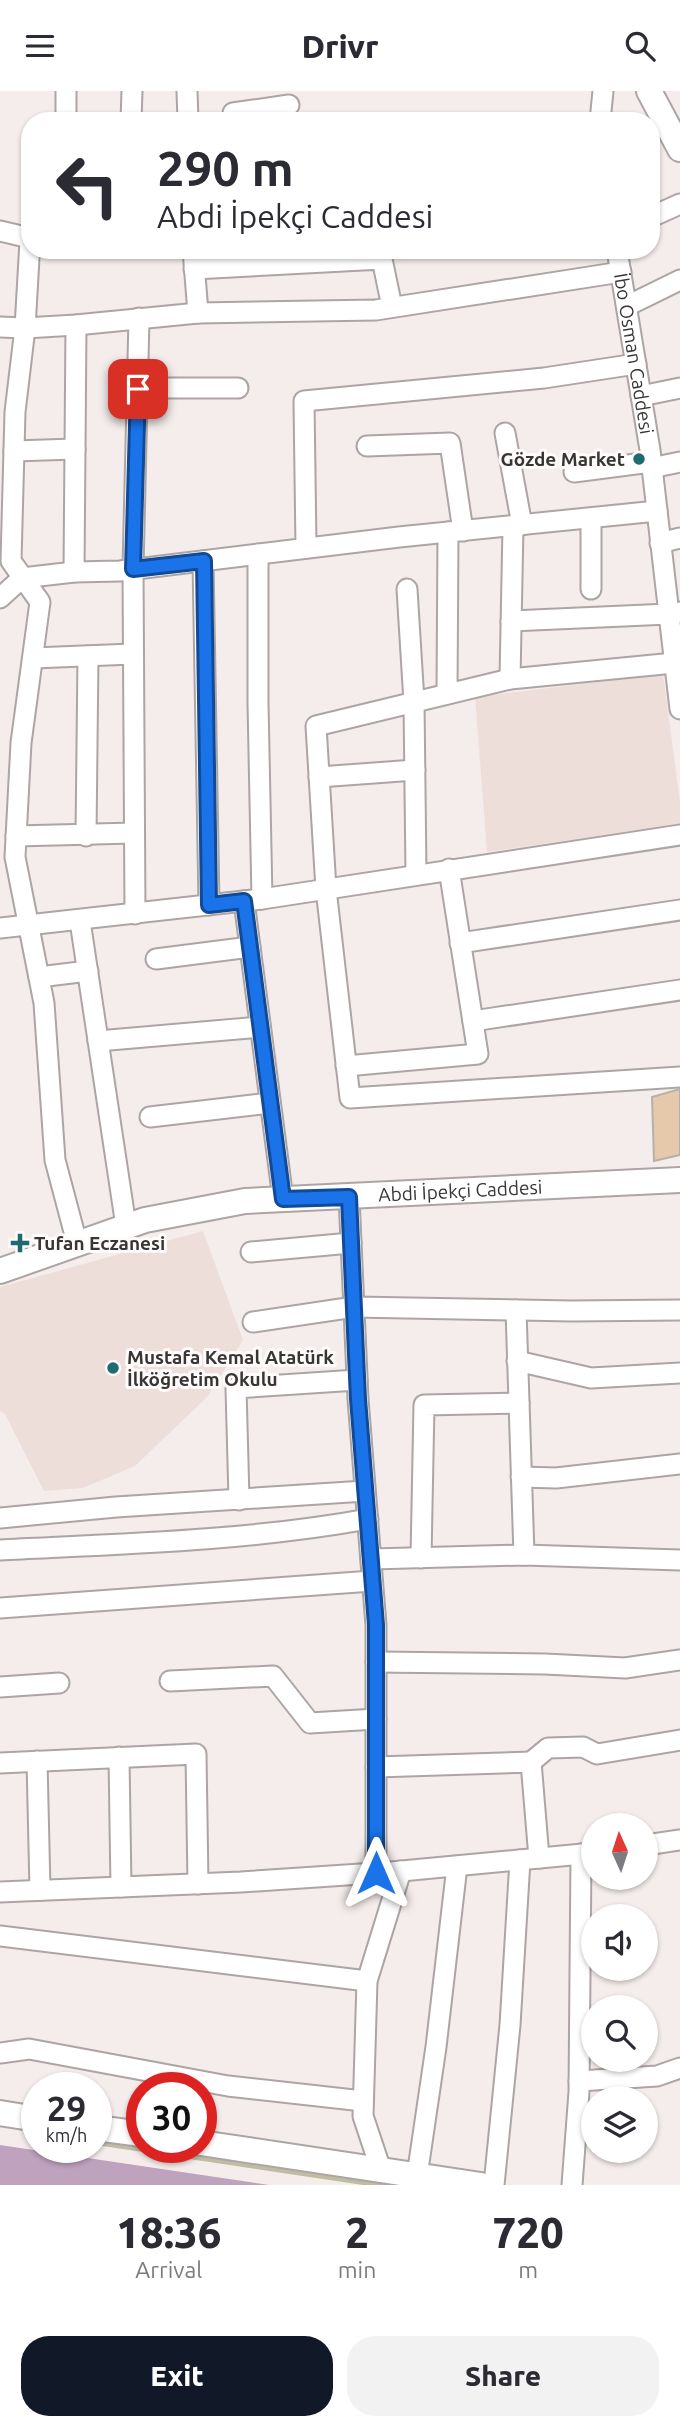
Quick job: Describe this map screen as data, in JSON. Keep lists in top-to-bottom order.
{
  "streets": {
    "main road": ["Abdi İpekçi Caddesi"],
    "street": ["İbo Osman Caddesi"]
  },
  "places": {
    "other": ["Gözde Market", "Mustafa Kemal Atatürk İlköğretim Okulu"],
    "health": ["Tufan Eczanesi"]
  },
  "north": "top",
  "page": {
    "header": "Drivr",
    "turn": ["290 m", "Abdi İpekçi Caddesi"],
    "speed": "29 km/h",
    "limit": "30",
    "eta": [
      "18:36",
      "Arrival",
      "2",
      "min",
      "720",
      "m"
    ],
    "buttons": ["Exit", "Share"]
  }
}
